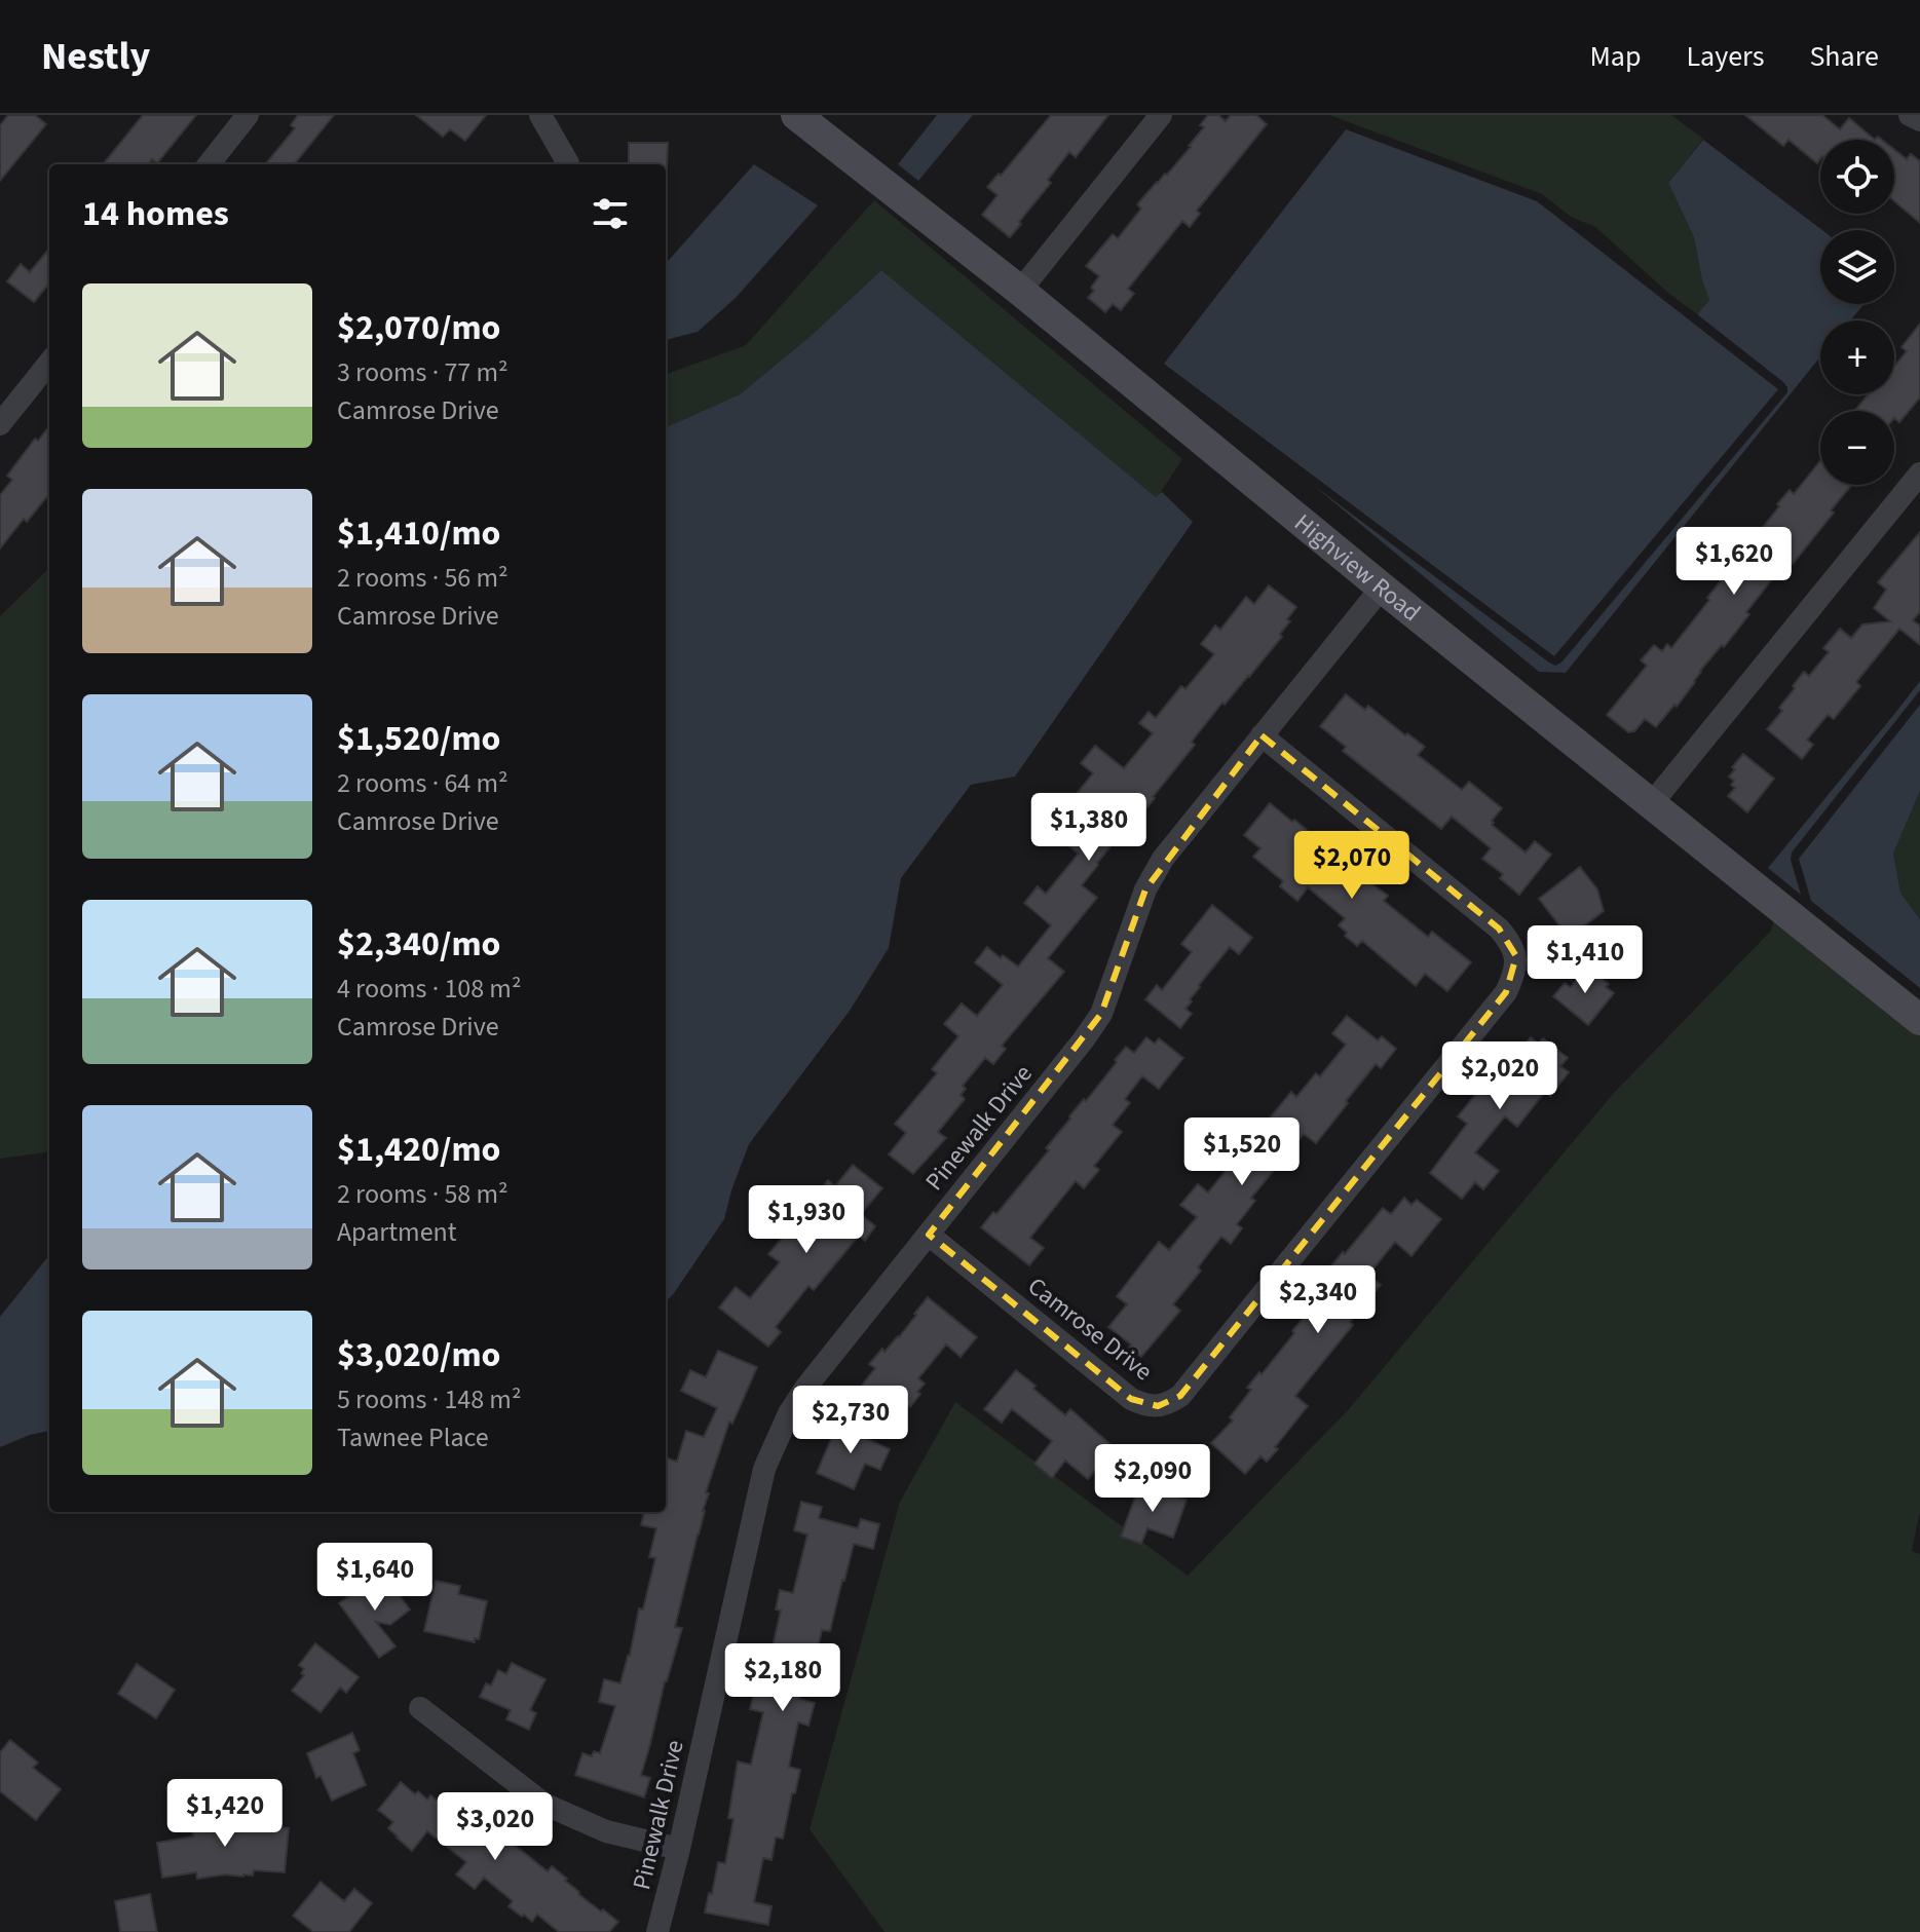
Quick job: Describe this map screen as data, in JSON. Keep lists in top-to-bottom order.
{
  "streets": {
    "street": ["Highview Road", "Pinewalk Drive", "Camrose Drive"]
  },
  "crossings": [
    ["Highview Road", "Pinewalk Drive"],
    ["Pinewalk Drive", "Camrose Drive"]
  ],
  "page": {
    "header": "Nestly",
    "nav": ["Map", "Layers", "Share"],
    "map_buttons": ["+", "−"],
    "heading": "14 homes",
    "list": [
      {
        "name": "$2,070/mo",
        "note": "3 rooms · 77 m² · Camrose Drive"
      },
      {
        "name": "$1,410/mo",
        "note": "2 rooms · 56 m² · Camrose Drive"
      },
      {
        "name": "$1,520/mo",
        "note": "2 rooms · 64 m² · Camrose Drive"
      },
      {
        "name": "$2,340/mo",
        "note": "4 rooms · 108 m² · Camrose Drive"
      },
      {
        "name": "$1,420/mo",
        "note": "2 rooms · 58 m² · Apartment"
      },
      {
        "name": "$3,020/mo",
        "note": "5 rooms · 148 m² · Tawnee Place"
      }
    ],
    "price": [
      "$1,620",
      "$1,380",
      "$2,070",
      "$1,410",
      "$2,020",
      "$1,520",
      "$1,930",
      "$2,340",
      "$2,730",
      "$2,090",
      "$1,640",
      "$2,180",
      "$1,420",
      "$3,020"
    ]
  }
}
